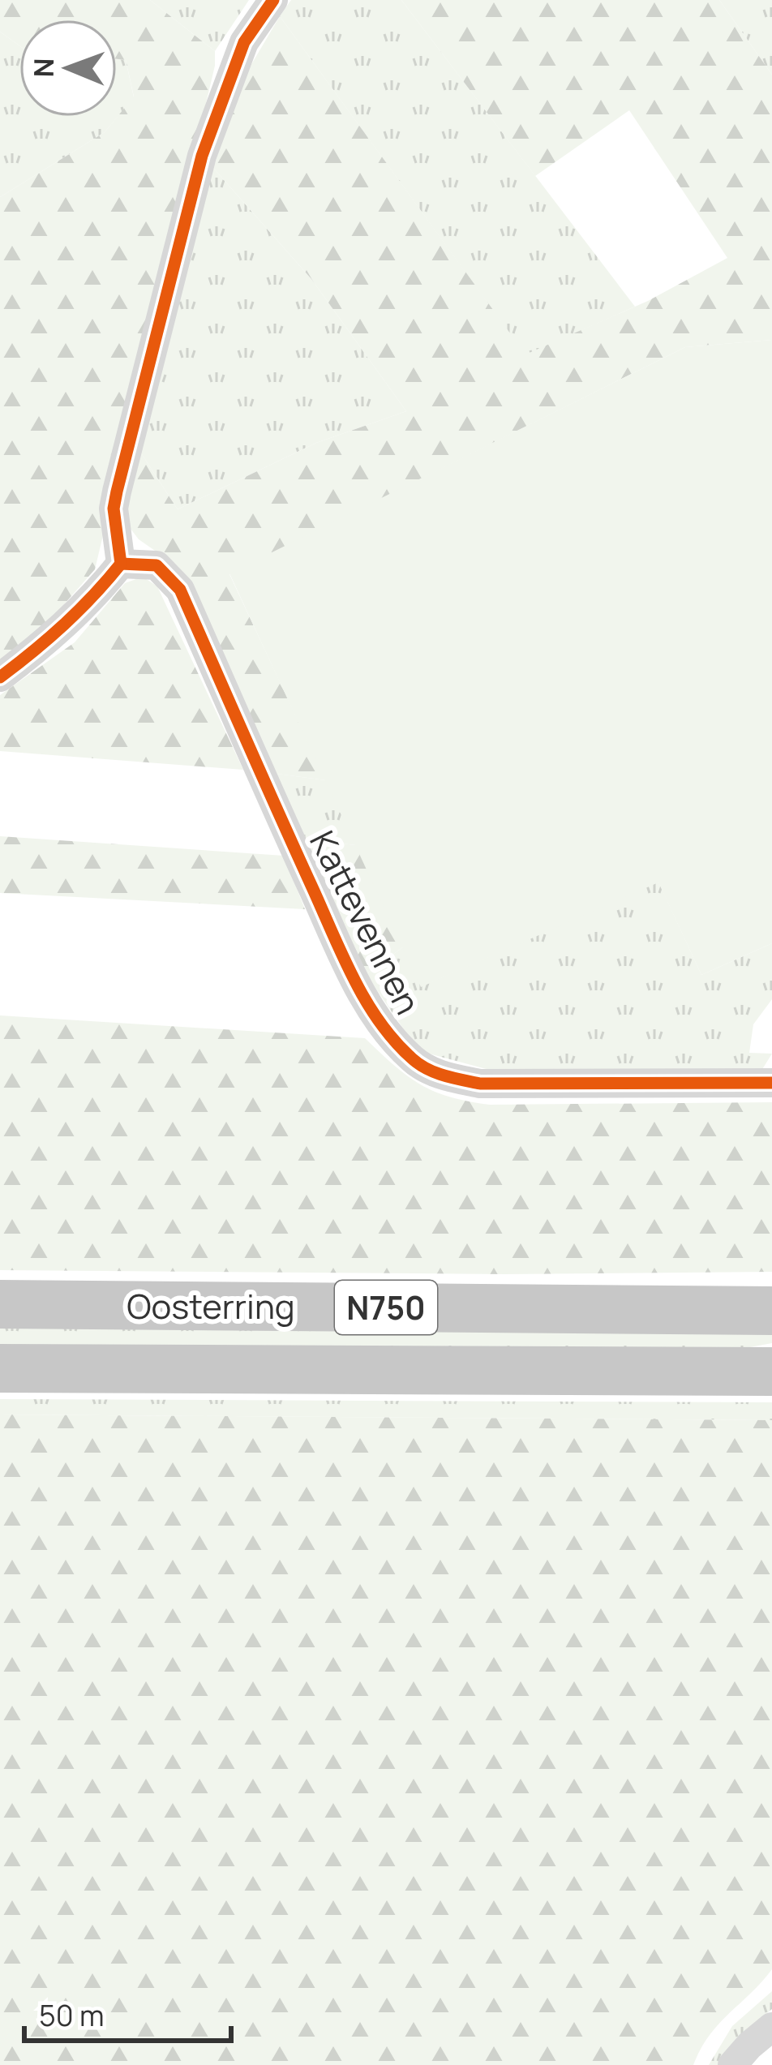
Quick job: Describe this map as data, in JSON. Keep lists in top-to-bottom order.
{
  "streets": {
    "highway": ["Oosterring", "N750"],
    "street": ["Kattevennen"]
  },
  "scale_bar": "50 m",
  "north": "left"
}
